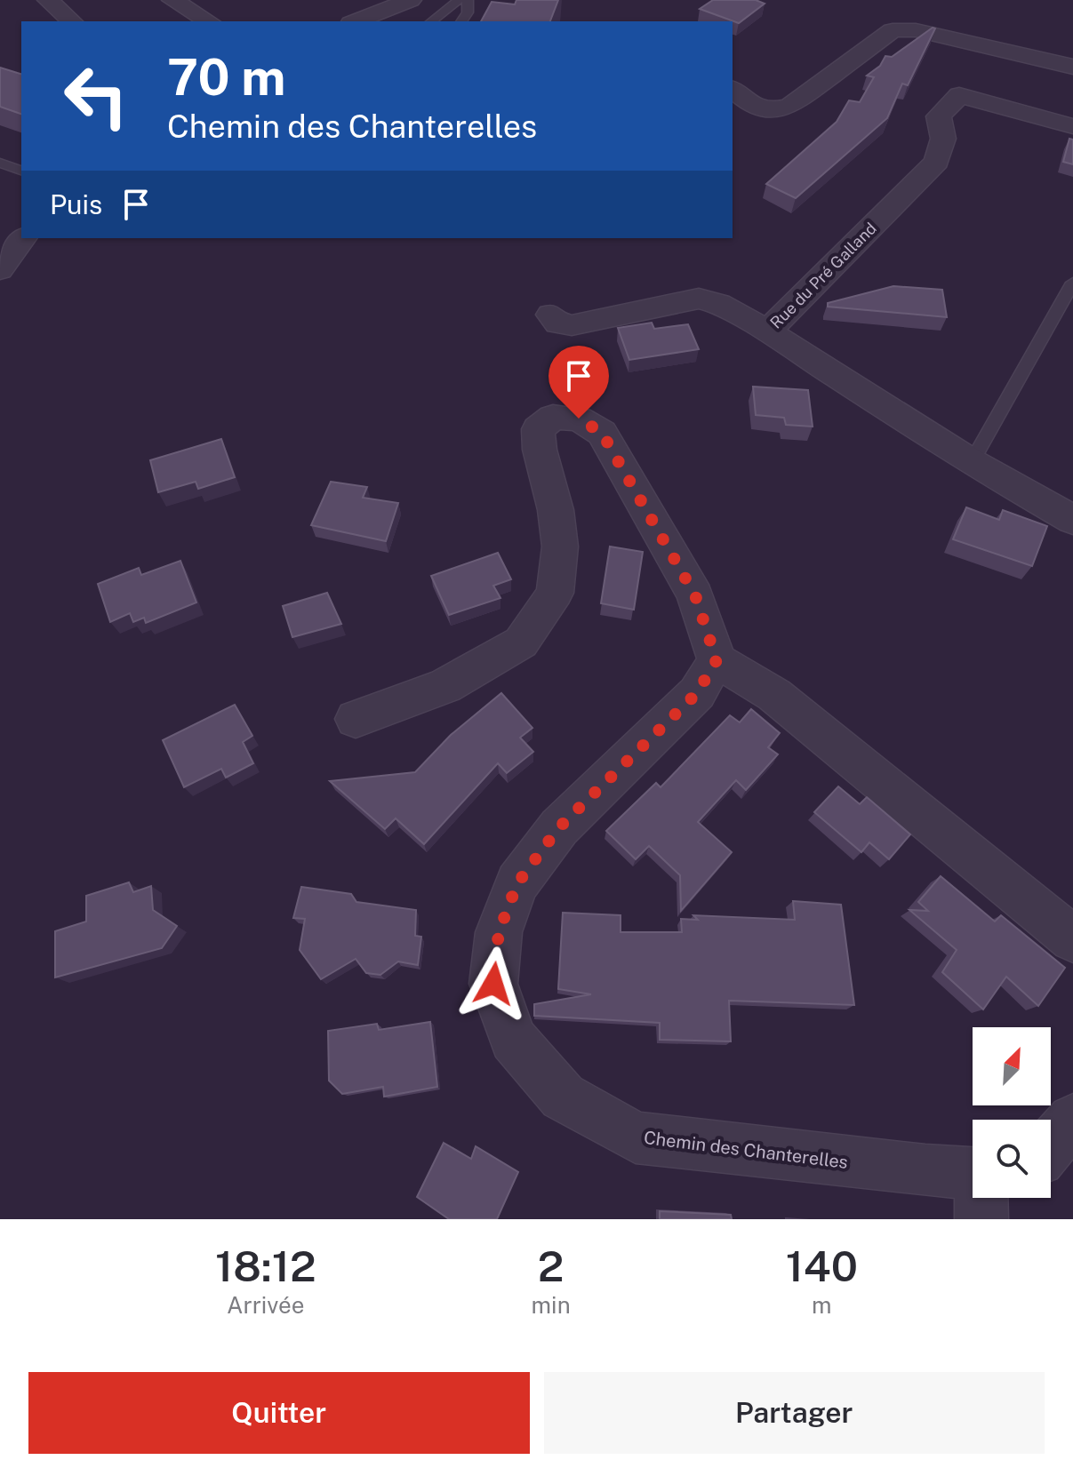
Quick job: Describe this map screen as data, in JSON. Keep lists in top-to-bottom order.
{
  "streets": {
    "street": ["Rue du Pré Galland", "Chemin des Chanterelles"]
  },
  "north": "top right",
  "page": {
    "turn": ["70 m", "Chemin des Chanterelles"],
    "then": "Puis",
    "eta": [
      "18:12",
      "Arrivée",
      "2",
      "min",
      "140",
      "m"
    ],
    "buttons": ["Quitter", "Partager"]
  }
}
